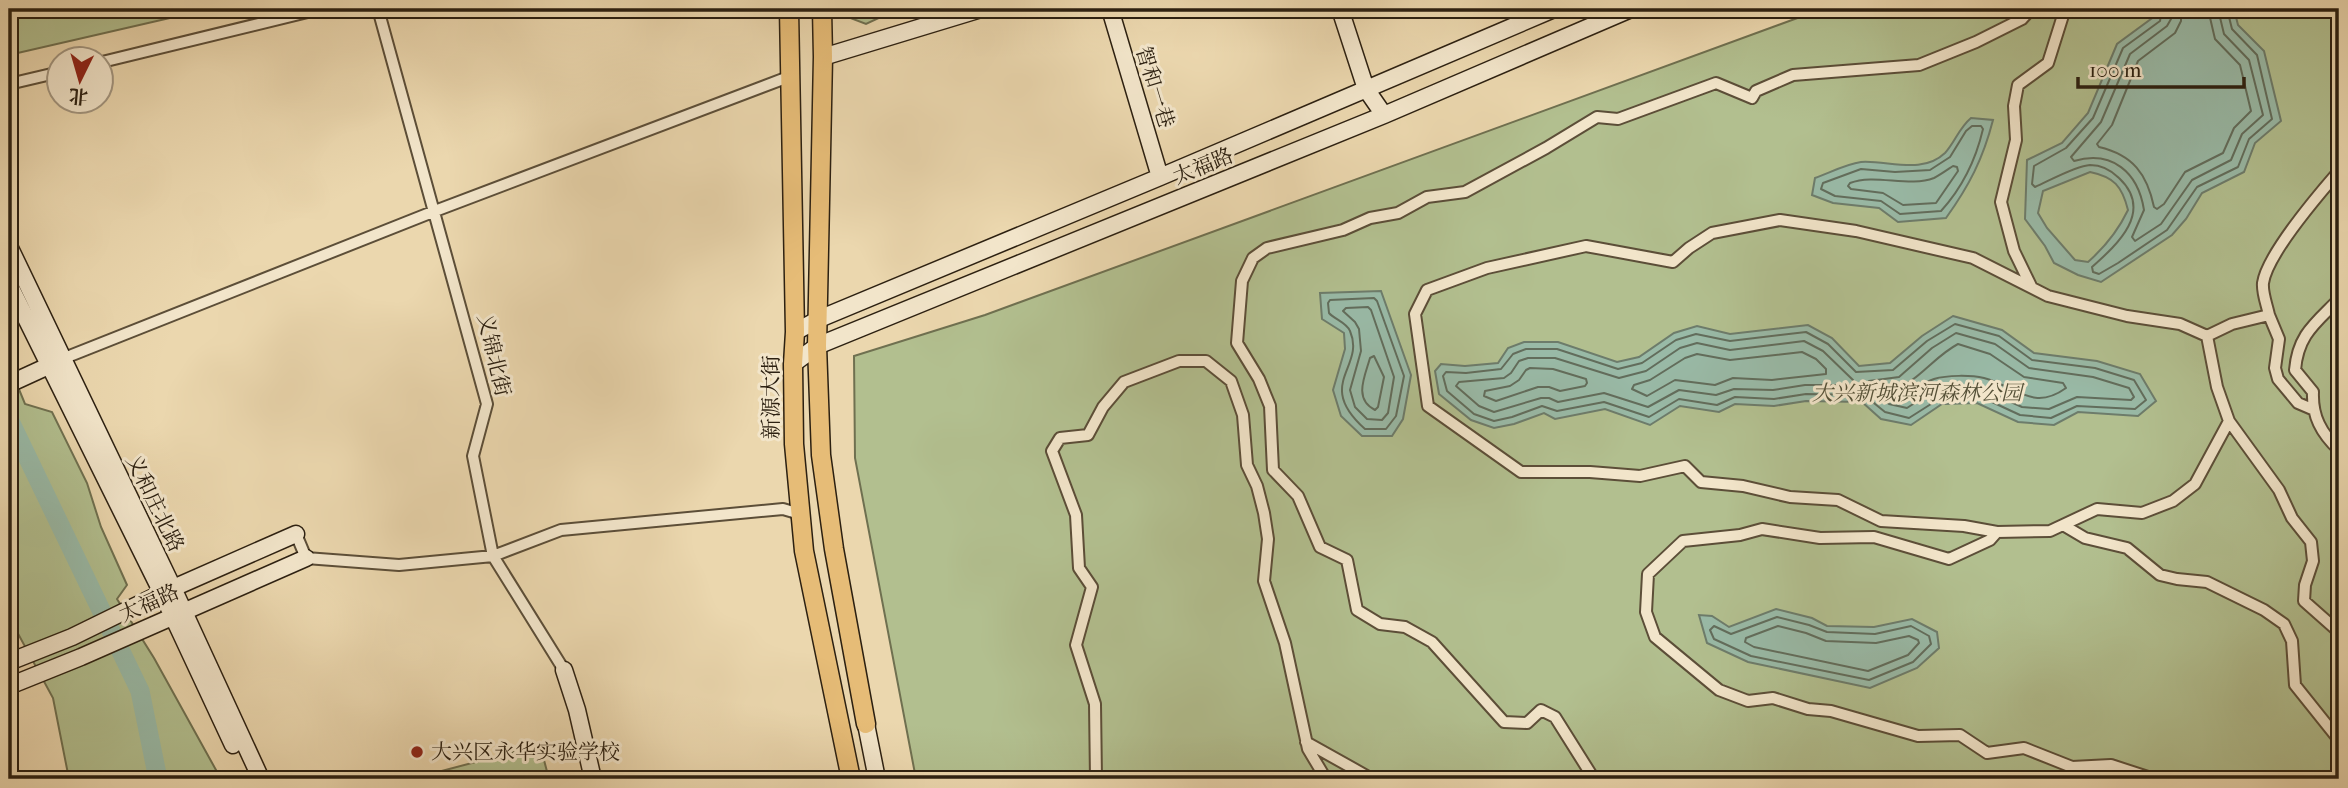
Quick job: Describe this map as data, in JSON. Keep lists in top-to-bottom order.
{
  "streets": {
    "main road": [
      "智和一巷",
      "太福路",
      "义锦北街",
      "新源大街",
      "义和庄北路"
    ]
  },
  "crossings": [
    ["智和一巷", "太福路"],
    ["太福路", "新源大街"],
    ["太福路", "义和庄北路"]
  ],
  "parks": ["大兴新城滨河森林公园"],
  "places": ["大兴区永华实验学校"],
  "scale_bar": "100 m",
  "north": "bottom"
}
